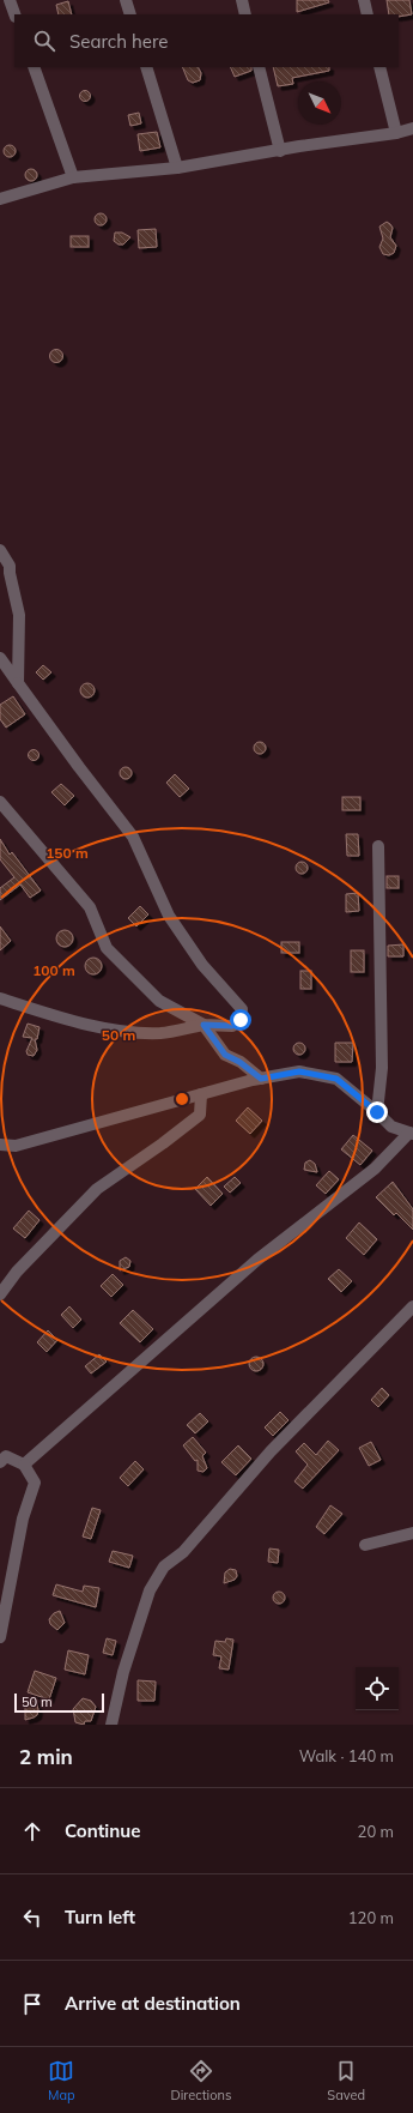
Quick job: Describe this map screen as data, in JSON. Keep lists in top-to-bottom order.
{
  "scale_bar": "50 m",
  "north": "bottom right",
  "page": {
    "search": "Search here",
    "scale": "50 m",
    "heading": ["2 min", "Walk · 140 m"],
    "list": [
      ["Continue", "20 m"],
      ["Turn left", "120 m"],
      "Arrive at destination"
    ],
    "nav": ["Map", "Directions", "Saved"]
  },
  "rings": ["150 m", "100 m", "50 m"]
}
